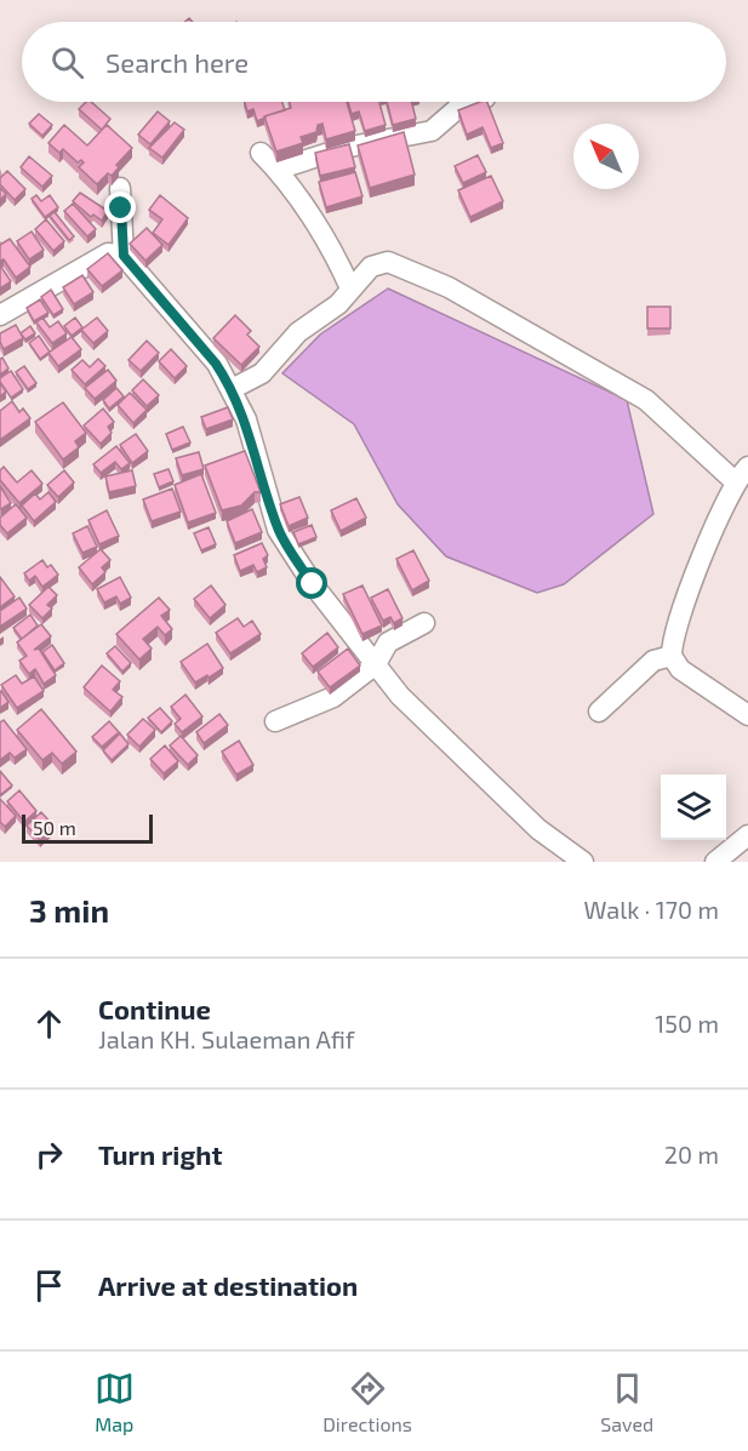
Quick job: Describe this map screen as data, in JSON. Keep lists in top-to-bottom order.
{
  "scale_bar": "50 m",
  "north": "top left",
  "page": {
    "search": "Search here",
    "scale": "50 m",
    "heading": ["3 min", "Walk · 170 m"],
    "list": [
      ["Continue", "Jalan KH. Sulaeman Afif", "150 m"],
      ["Turn right", "20 m"],
      "Arrive at destination"
    ],
    "nav": ["Map", "Directions", "Saved"]
  }
}
